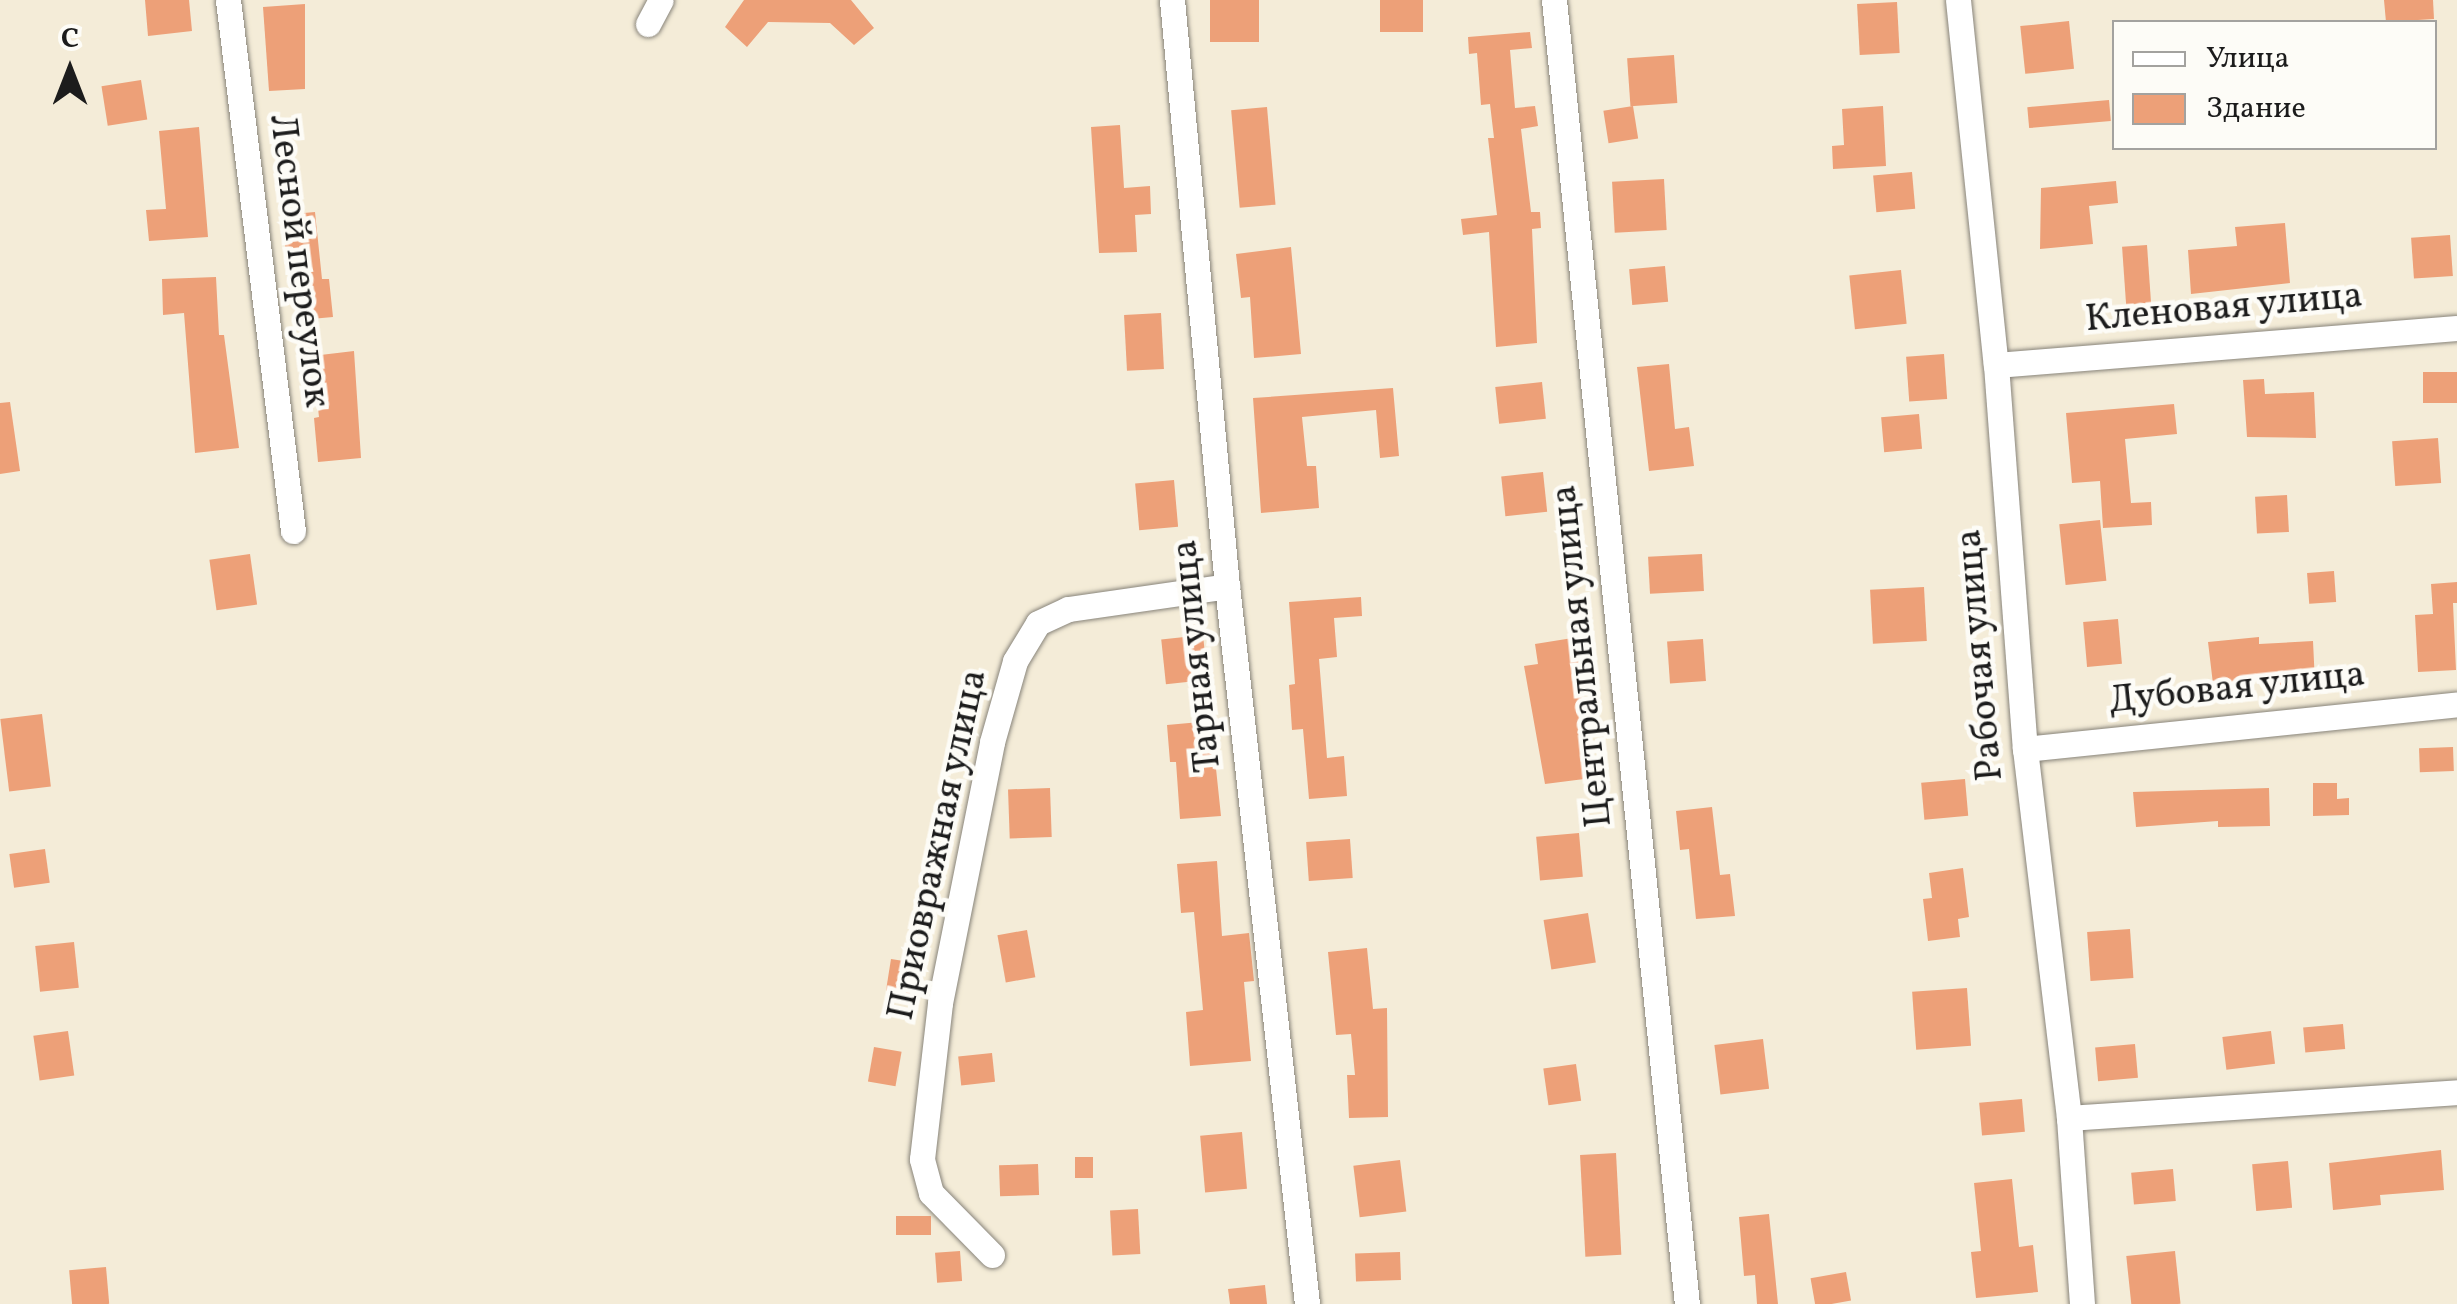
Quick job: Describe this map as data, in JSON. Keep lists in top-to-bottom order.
{
  "streets": {
    "street": [
      "Лесной переулок",
      "Кленовая улица",
      "Рабочая улица",
      "Тарная улица",
      "Центральная улица",
      "Дубовая улица",
      "Приовражная улица"
    ]
  },
  "crossings": [
    ["Кленовая улица", "Рабочая улица"],
    ["Рабочая улица", "Дубовая улица"],
    ["Тарная улица", "Приовражная улица"]
  ],
  "legend": ["Улица", "Здание"],
  "north": "top"
}
